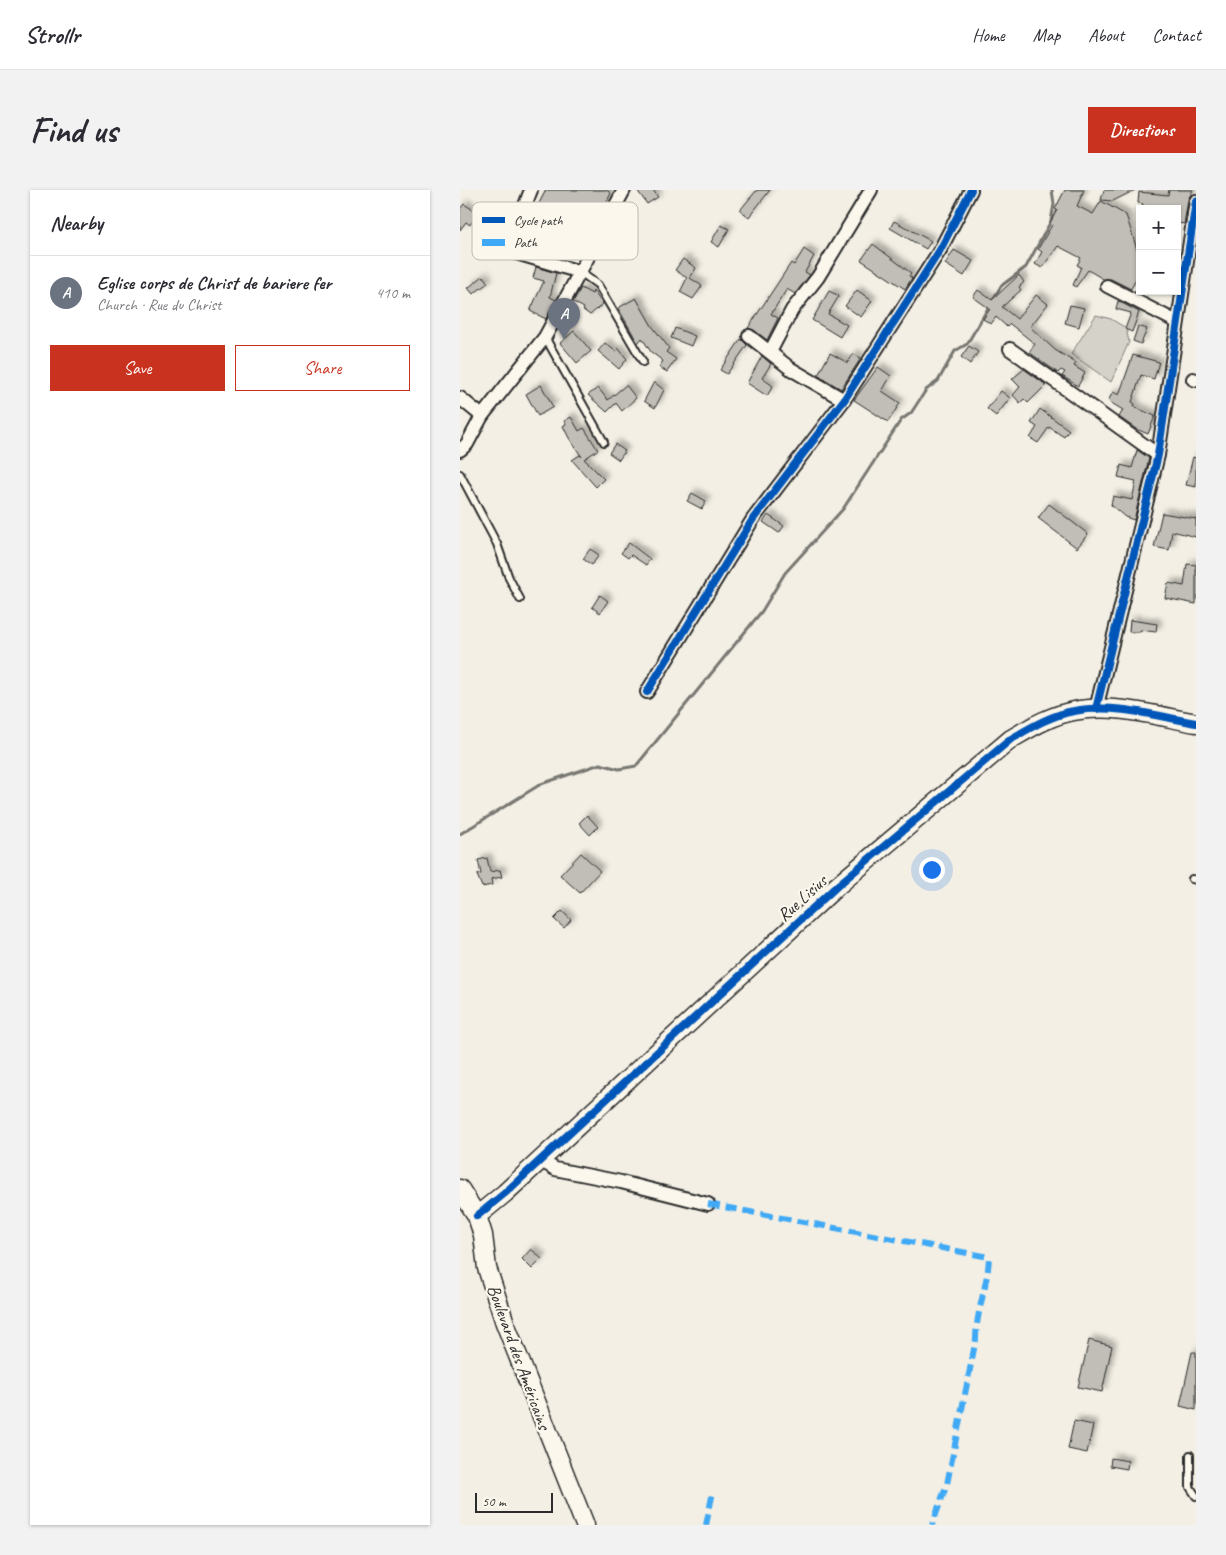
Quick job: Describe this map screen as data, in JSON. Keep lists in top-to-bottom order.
{
  "streets": {
    "street": ["Rue Lisius", "Boulevard des Américains"]
  },
  "crossings": [
    ["Rue Lisius", "Boulevard des Américains"]
  ],
  "legend": ["Cycle path", "Path"],
  "scale_bar": "50 m",
  "page": {
    "header": "Strollr",
    "nav": [
      "Home",
      "Map",
      "About",
      "Contact"
    ],
    "buttons": [
      "Directions",
      ["Save", "Share"]
    ],
    "title": "Find us",
    "heading": "Nearby",
    "map_buttons": ["+", "−"],
    "list": [
      {
        "mark": "A",
        "name": "Eglise corps de Christ de bariere fer",
        "note": "Church · Rue du Christ",
        "value": "410 m"
      }
    ],
    "pins": "A",
    "scale": "50 m"
  }
}
